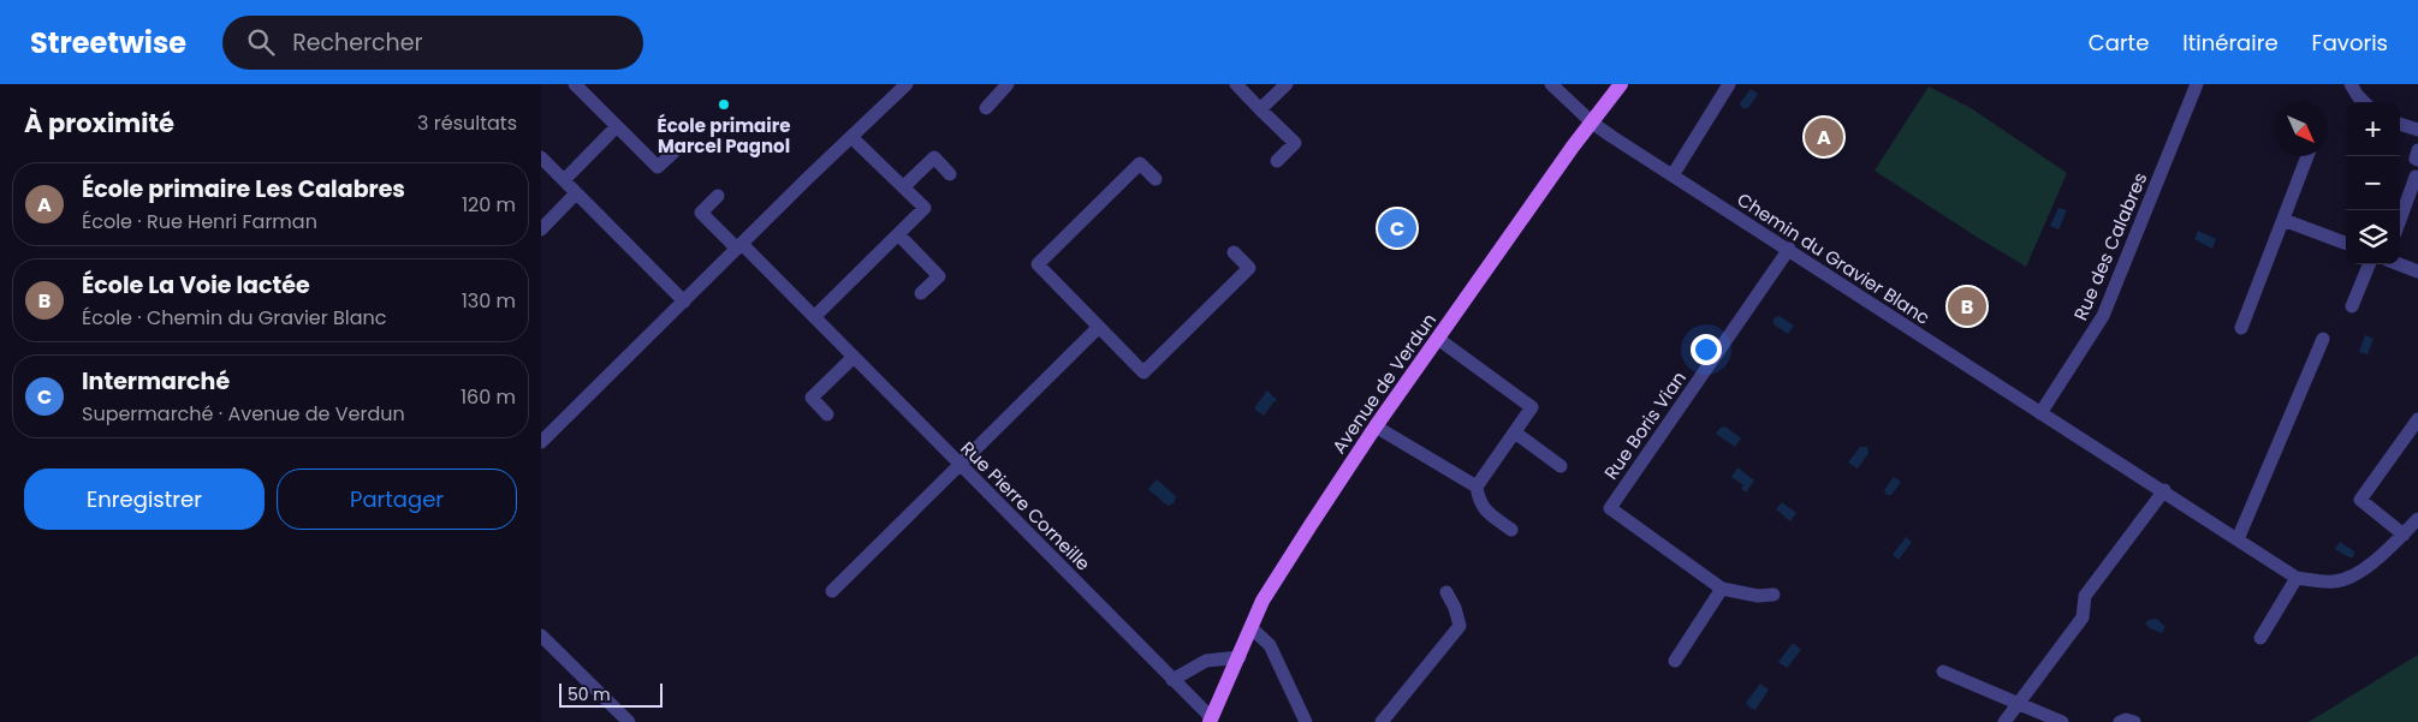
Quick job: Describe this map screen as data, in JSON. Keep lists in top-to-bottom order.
{
  "streets": {
    "main road": ["Avenue de Verdun"],
    "street": [
      "Rue des Calabres",
      "Chemin du Gravier Blanc",
      "Rue Boris Vian",
      "Rue Pierre Corneille"
    ]
  },
  "crossings": [
    ["Rue des Calabres", "Chemin du Gravier Blanc"],
    ["Chemin du Gravier Blanc", "Avenue de Verdun"],
    ["Chemin du Gravier Blanc", "Rue Boris Vian"],
    ["Avenue de Verdun", "Rue Pierre Corneille"]
  ],
  "places": ["École primaire Marcel Pagnol"],
  "scale_bar": "50 m",
  "north": "bottom right",
  "page": {
    "header": "Streetwise",
    "search": "Rechercher",
    "nav": ["Carte", "Itinéraire", "Favoris"],
    "heading": ["À proximité", "3 résultats"],
    "map_buttons": ["+", "−"],
    "pins": ["A", "C", "B"],
    "list": [
      {
        "mark": "A",
        "name": "École primaire Les Calabres",
        "note": "École · Rue Henri Farman",
        "value": "120 m"
      },
      {
        "mark": "B",
        "name": "École La Voie lactée",
        "note": "École · Chemin du Gravier Blanc",
        "value": "130 m"
      },
      {
        "mark": "C",
        "name": "Intermarché",
        "note": "Supermarché · Avenue de Verdun",
        "value": "160 m"
      }
    ],
    "buttons": ["Enregistrer", "Partager"],
    "scale": "50 m"
  }
}
